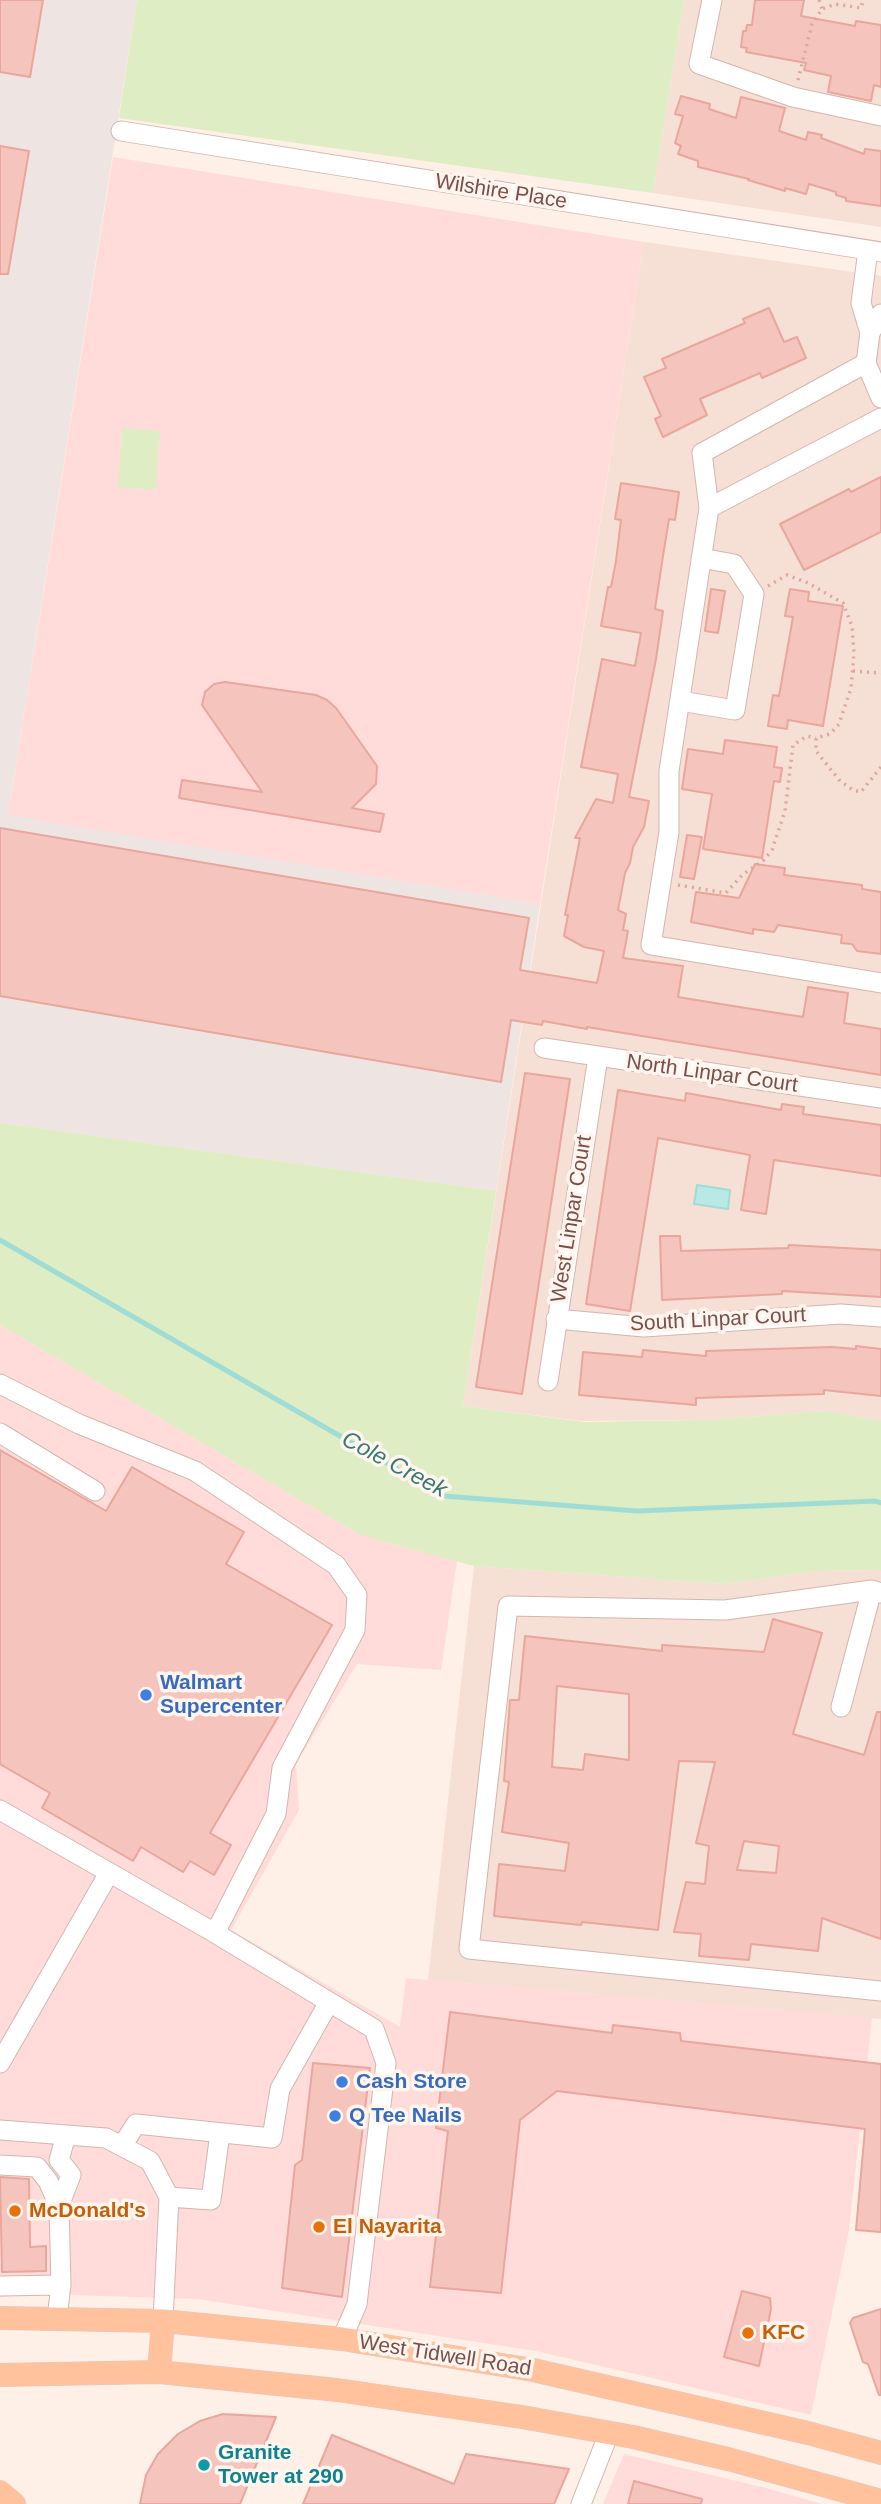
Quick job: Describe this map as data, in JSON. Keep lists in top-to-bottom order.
{
  "streets": {
    "main road": ["West Tidwell Road"],
    "street": [
      "Wilshire Place",
      "North Linpar Court",
      "West Linpar Court",
      "South Linpar Court"
    ]
  },
  "crossings": [
    ["North Linpar Court", "West Linpar Court"],
    ["West Linpar Court", "South Linpar Court"]
  ],
  "water": ["Cole Creek"],
  "places": [
    "Walmart Supercenter",
    "Cash Store",
    "Q Tee Nails",
    "McDonald's",
    "El Nayarita",
    "KFC",
    "Granite Tower at 290"
  ]
}
